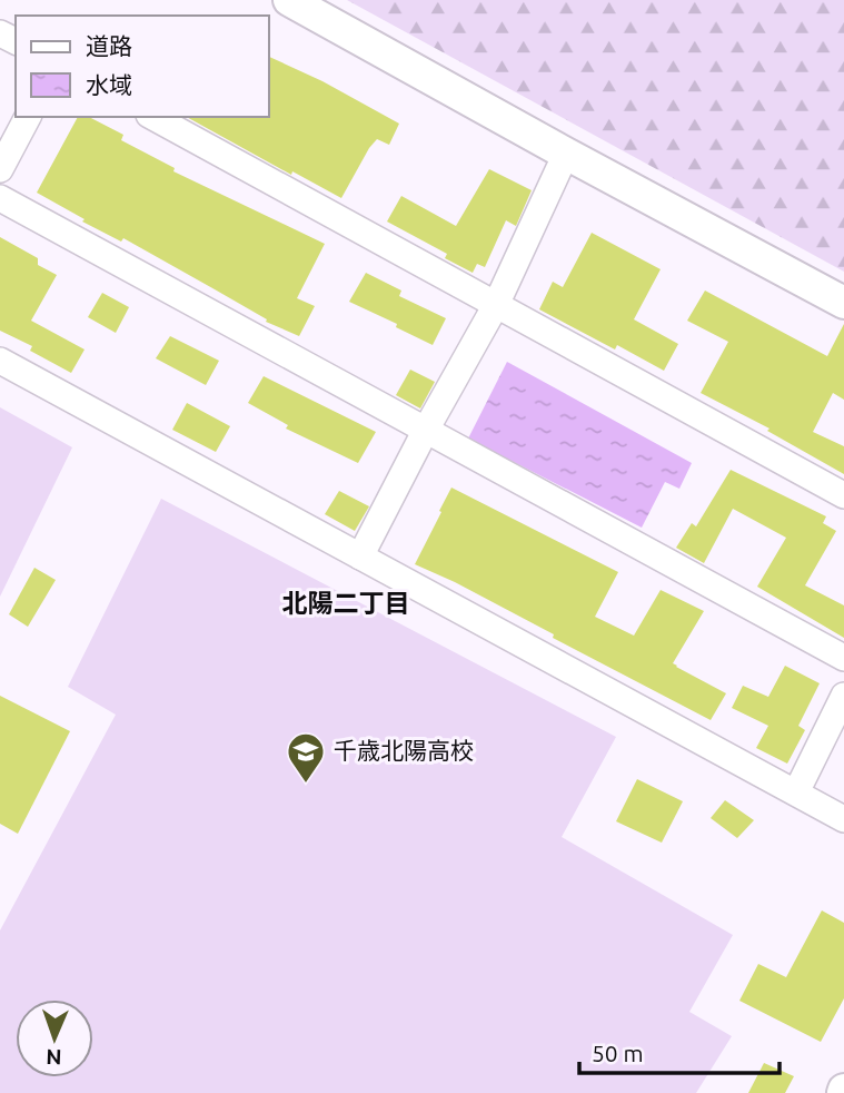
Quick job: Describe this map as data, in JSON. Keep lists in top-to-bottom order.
{
  "districts": ["北陽二丁目"],
  "places": {
    "school or university": ["千歳北陽高校"]
  },
  "legend": ["道路", "水域"],
  "scale_bar": "50 m",
  "north": "bottom"
}
